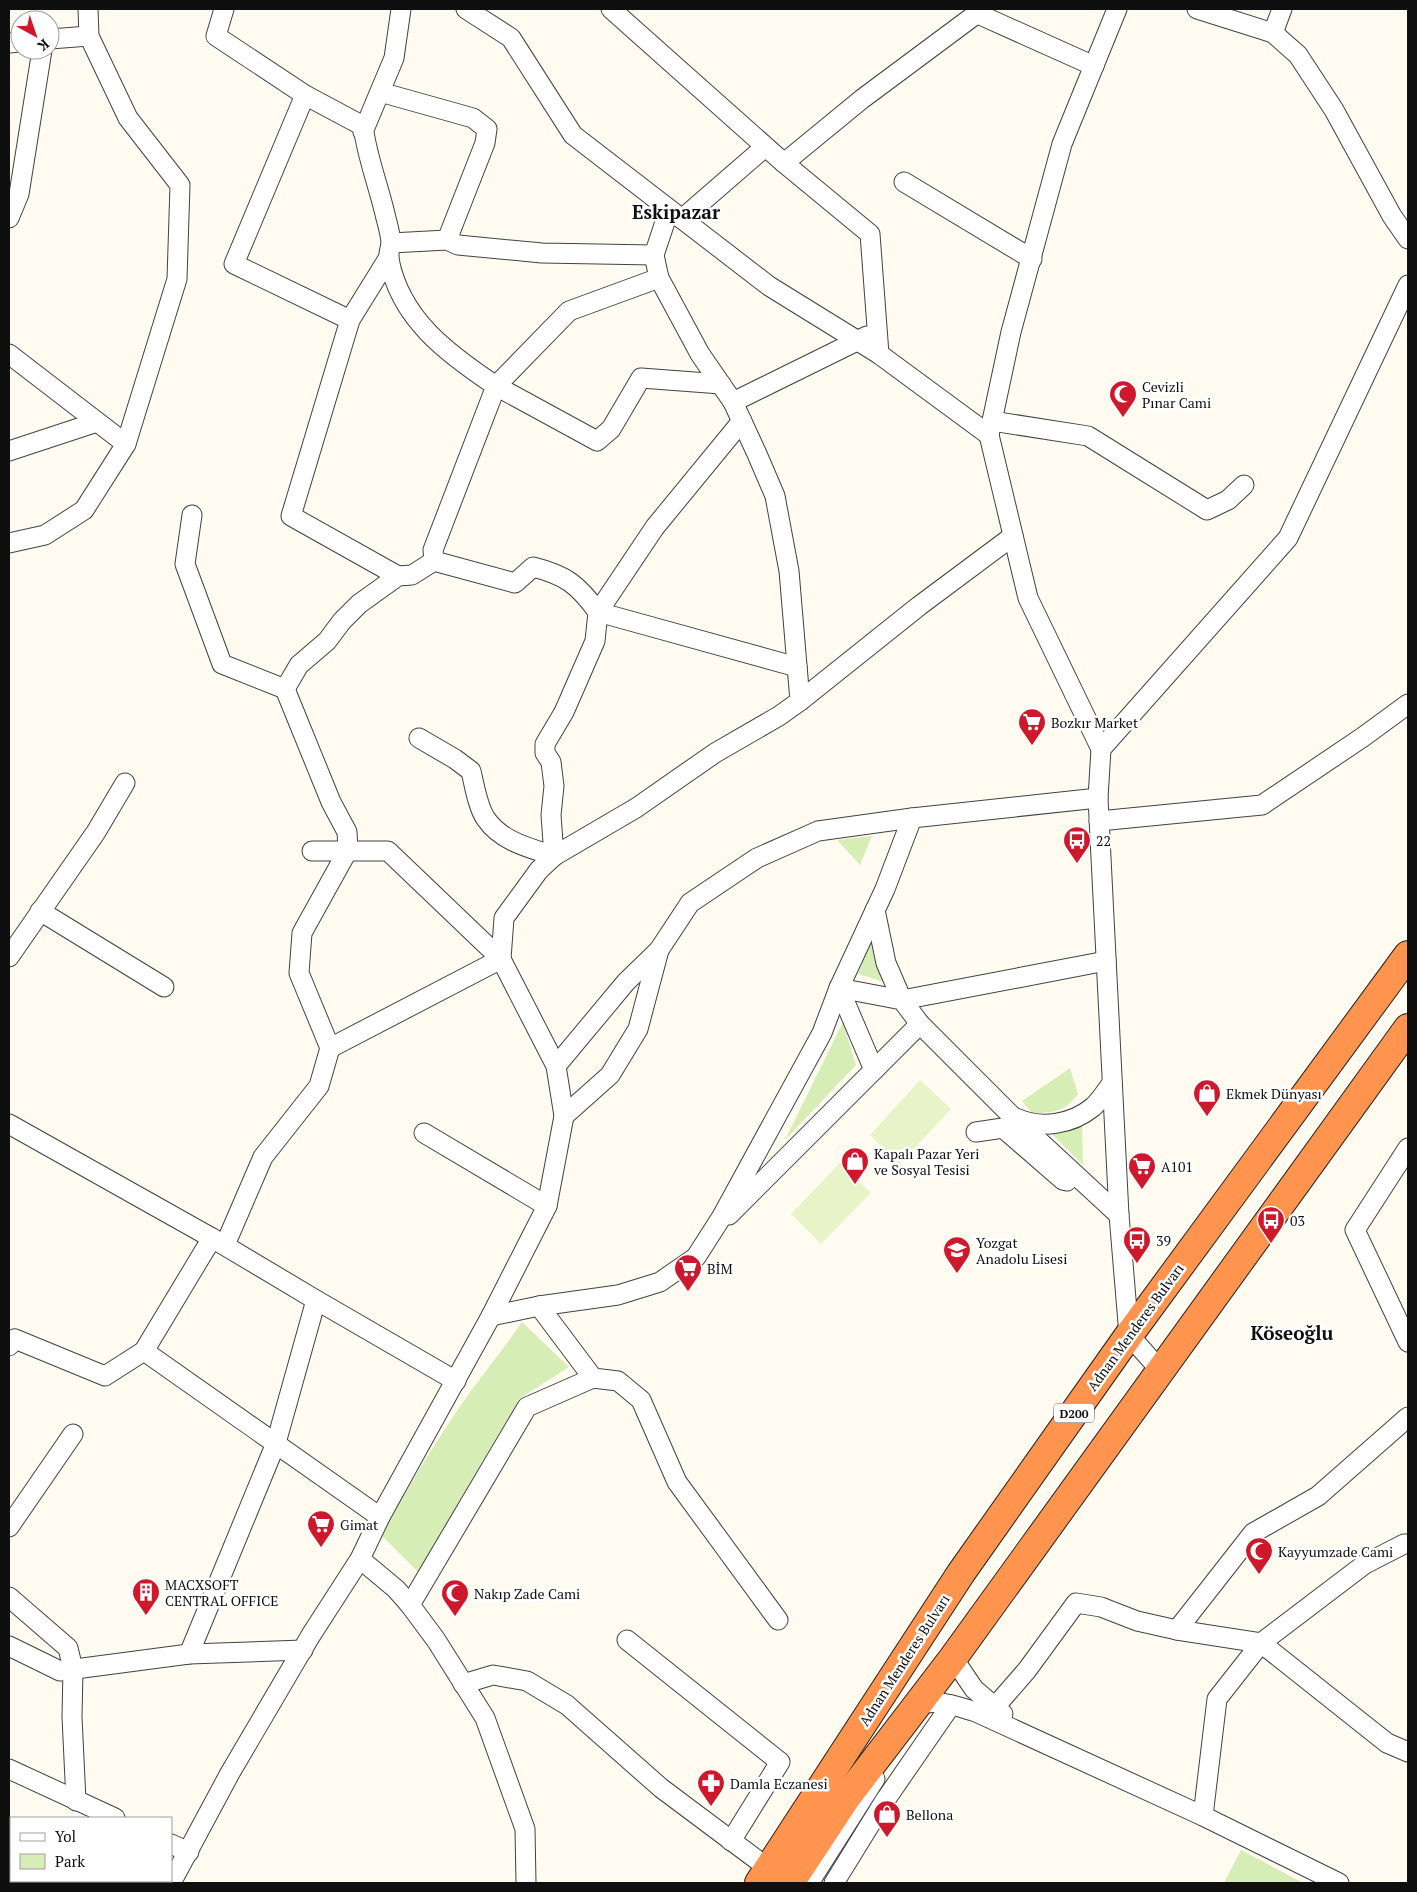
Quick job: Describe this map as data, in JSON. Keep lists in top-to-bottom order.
{
  "streets": {
    "highway": ["Adnan Menderes Bulvarı", "D200"]
  },
  "districts": ["Eskipazar", "Köseoğlu"],
  "places": {
    "mosque": ["Cevizli Pınar Cami", "Kayyumzade Cami", "Nakıp Zade Cami"],
    "supermarket": [
      "Bozkır Market",
      "A101",
      "BİM",
      "Gimat"
    ],
    "bus stop": ["22", "03", "39"],
    "shop": ["Ekmek Dünyası", "Kapalı Pazar Yeri ve Sosyal Tesisi", "Bellona"],
    "school or university": ["Yozgat Anadolu Lisesi"],
    "building": ["MACXSOFT CENTRAL OFFICE"],
    "pharmacy": ["Damla Eczanesi"]
  },
  "legend": ["Yol", "Park"],
  "north": "bottom right"
}
